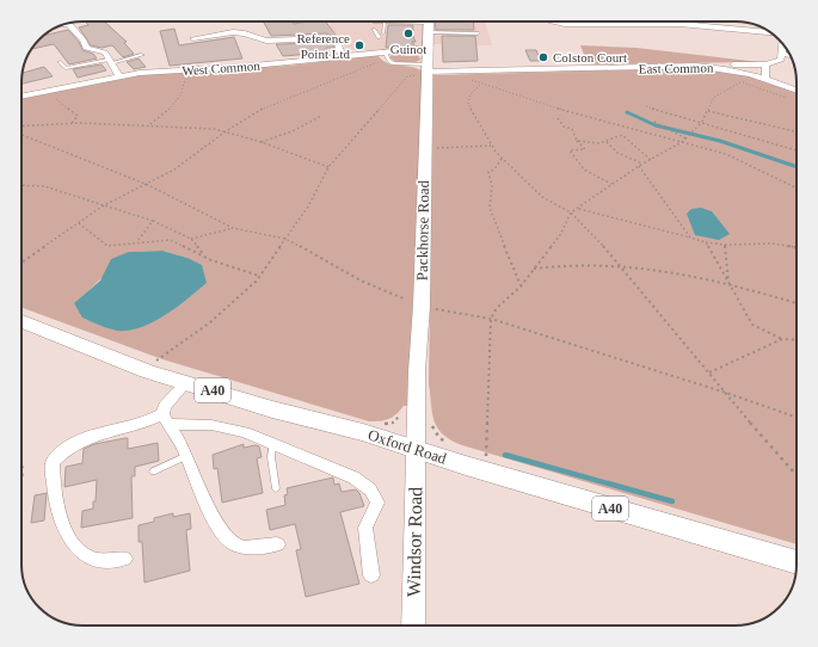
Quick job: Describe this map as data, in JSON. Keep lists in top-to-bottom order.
{
  "streets": {
    "main road": [
      "Packhorse Road",
      "A40",
      "Oxford Road",
      "Windsor Road"
    ],
    "street": ["West Common", "East Common"]
  },
  "crossings": [
    ["West Common", "Packhorse Road"],
    ["East Common", "Packhorse Road"],
    ["Packhorse Road", "Oxford Road"],
    ["Packhorse Road", "Windsor Road"],
    ["Oxford Road", "Windsor Road"]
  ],
  "places": ["Guinot", "Reference Point Ltd", "Colston Court"]
}
